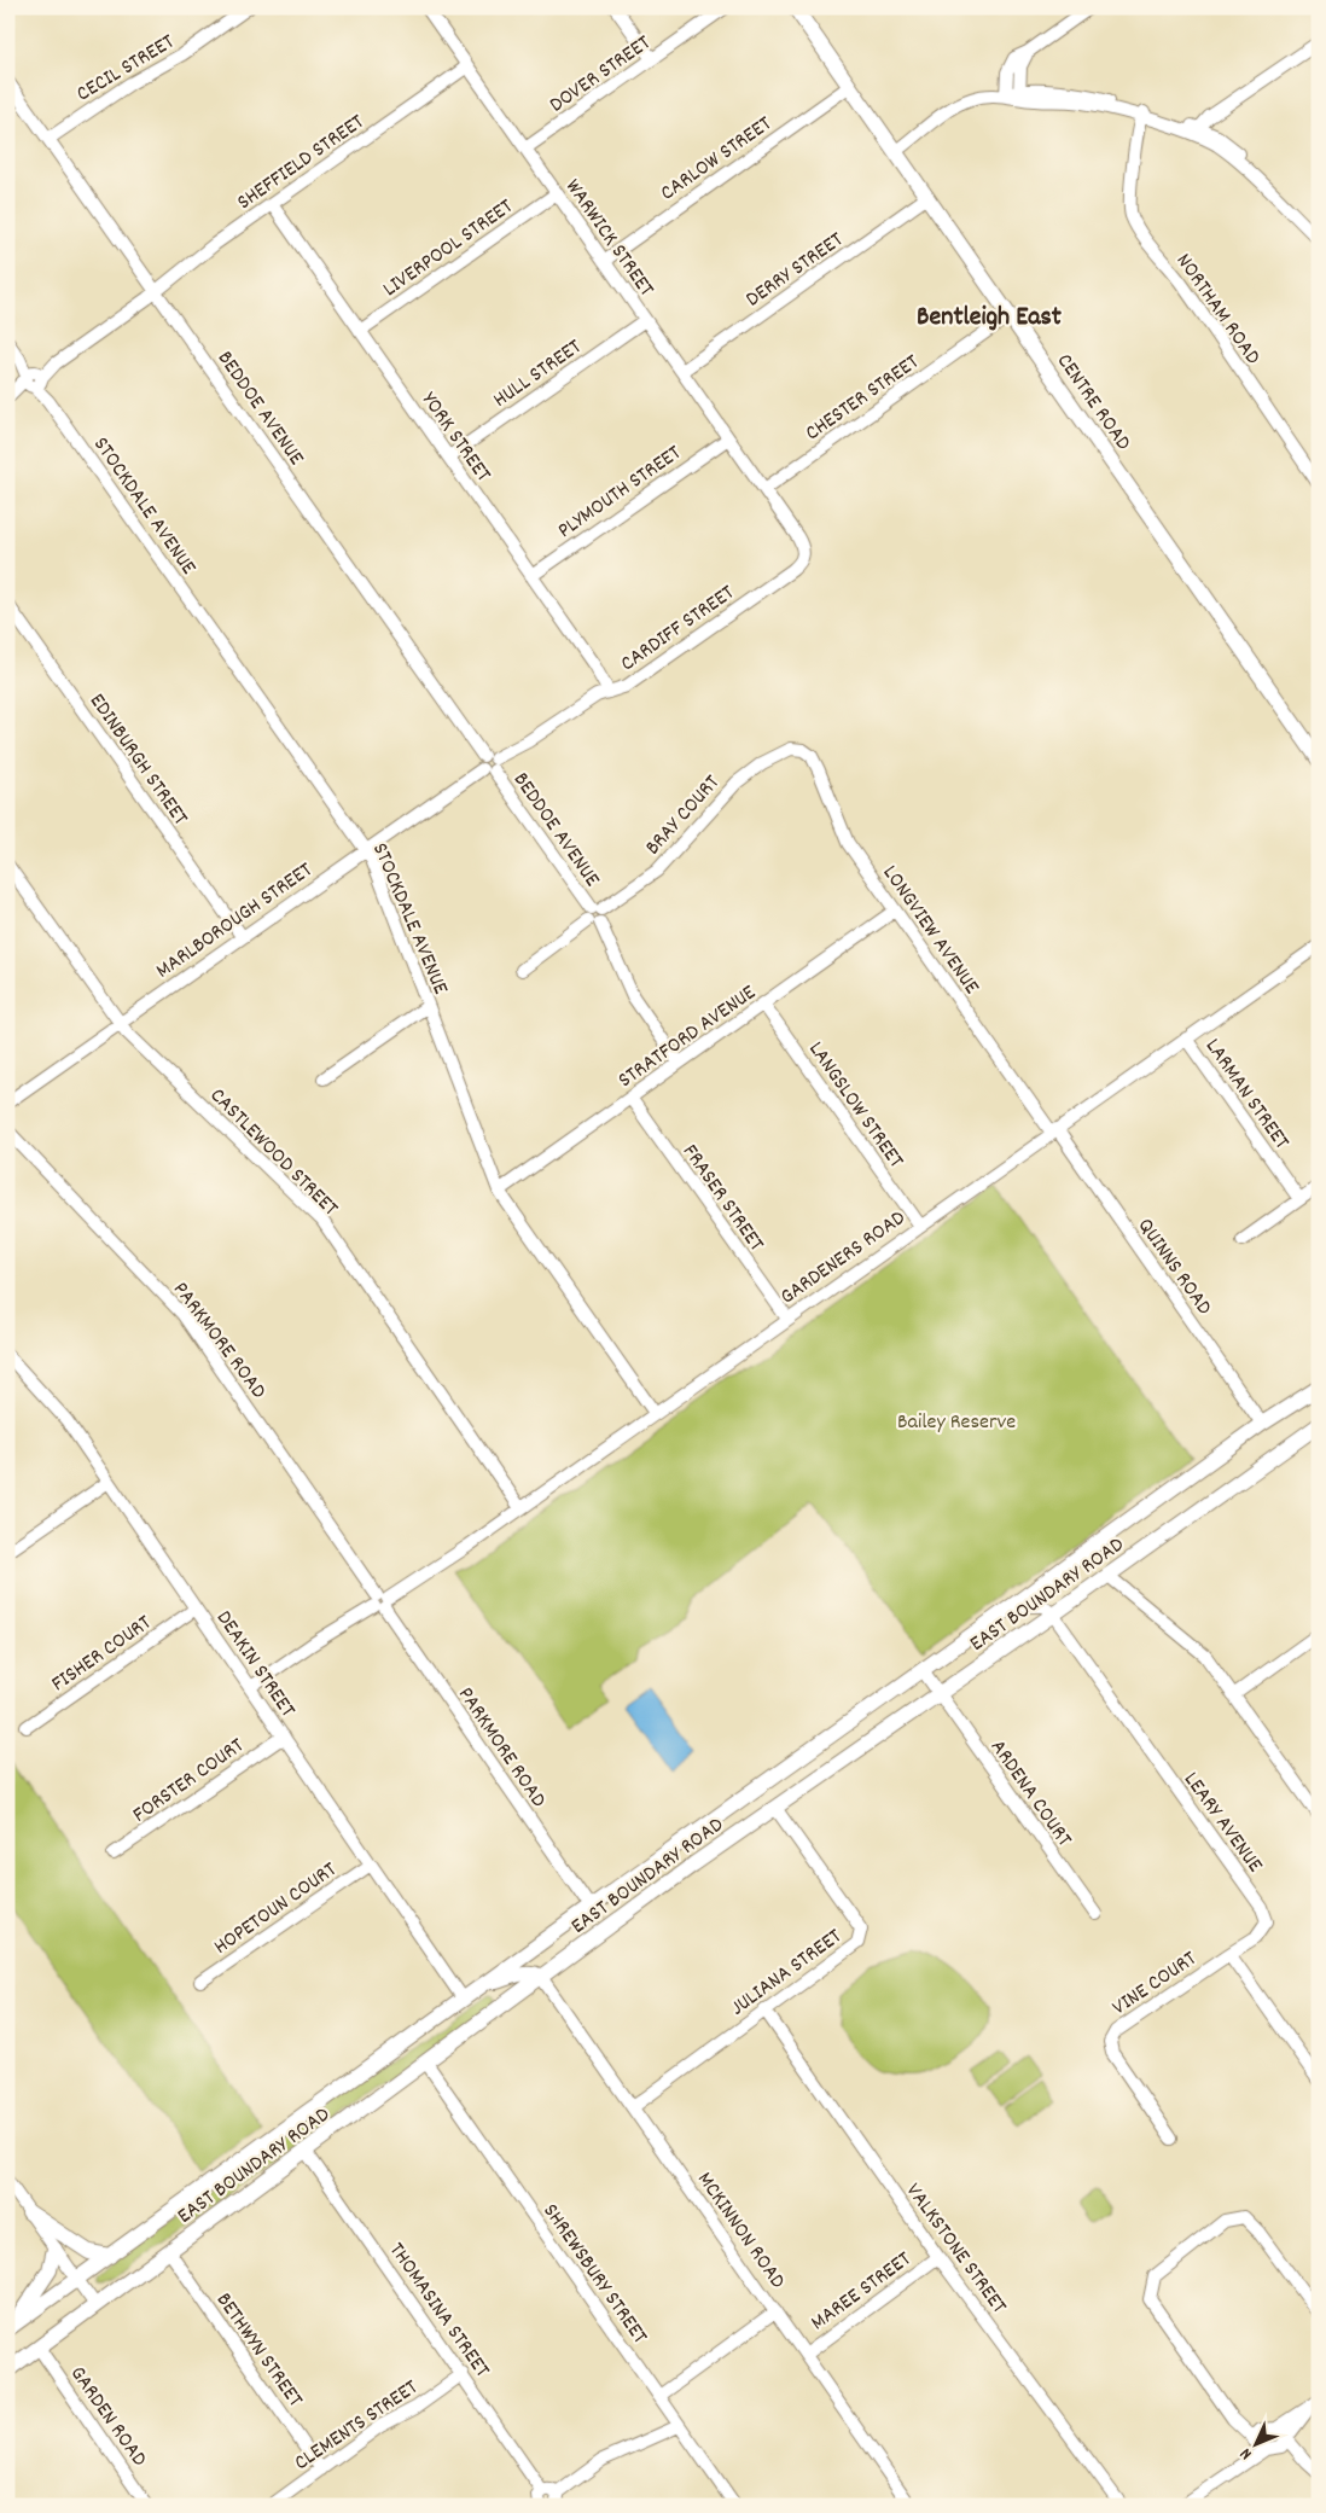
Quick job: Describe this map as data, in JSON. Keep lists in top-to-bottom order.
{
  "streets": {
    "main road": ["CENTRE ROAD", "EAST BOUNDARY ROAD"],
    "street": [
      "CECIL STREET",
      "DOVER STREET",
      "CARLOW STREET",
      "SHEFFIELD STREET",
      "WARWICK STREET",
      "LIVERPOOL STREET",
      "DERRY STREET",
      "NORTHAM ROAD",
      "HULL STREET",
      "CHESTER STREET",
      "BEDDOE AVENUE",
      "YORK STREET",
      "PLYMOUTH STREET",
      "STOCKDALE AVENUE",
      "CARDIFF STREET",
      "EDINBURGH STREET",
      "BRAY COURT",
      "MARLBOROUGH STREET",
      "LONGVIEW AVENUE",
      "STRATFORD AVENUE",
      "LARMAN STREET",
      "LANGSLOW STREET",
      "CASTLEWOOD STREET",
      "FRASER STREET",
      "GARDENERS ROAD",
      "QUINNS ROAD",
      "PARKMORE ROAD",
      "FISHER COURT",
      "DEAKIN STREET",
      "FORSTER COURT",
      "ARDENA COURT",
      "LEARY AVENUE",
      "HOPETOUN COURT",
      "JULIANA STREET",
      "VINE COURT",
      "MCKINNON ROAD",
      "VALKSTONE STREET",
      "SHREWSBURY STREET",
      "MAREE STREET",
      "THOMASINA STREET",
      "BETHWYN STREET",
      "GARDEN ROAD",
      "CLEMENTS STREET"
    ]
  },
  "crossings": [
    ["CECIL STREET", "BEDDOE AVENUE"],
    ["DOVER STREET", "WARWICK STREET"],
    ["CARLOW STREET", "WARWICK STREET"],
    ["CARLOW STREET", "CENTRE ROAD"],
    ["SHEFFIELD STREET", "WARWICK STREET"],
    ["SHEFFIELD STREET", "BEDDOE AVENUE"],
    ["SHEFFIELD STREET", "YORK STREET"],
    ["SHEFFIELD STREET", "STOCKDALE AVENUE"],
    ["WARWICK STREET", "LIVERPOOL STREET"],
    ["WARWICK STREET", "DERRY STREET"],
    ["WARWICK STREET", "HULL STREET"],
    ["WARWICK STREET", "CHESTER STREET"],
    ["WARWICK STREET", "PLYMOUTH STREET"],
    ["WARWICK STREET", "CARDIFF STREET"],
    ["LIVERPOOL STREET", "YORK STREET"],
    ["DERRY STREET", "CENTRE ROAD"],
    ["HULL STREET", "YORK STREET"],
    ["CHESTER STREET", "CENTRE ROAD"],
    ["CHESTER STREET", "CARDIFF STREET"],
    ["BEDDOE AVENUE", "CARDIFF STREET"],
    ["BEDDOE AVENUE", "BRAY COURT"],
    ["BEDDOE AVENUE", "MARLBOROUGH STREET"],
    ["BEDDOE AVENUE", "STRATFORD AVENUE"],
    ["YORK STREET", "PLYMOUTH STREET"],
    ["YORK STREET", "CARDIFF STREET"],
    ["STOCKDALE AVENUE", "MARLBOROUGH STREET"],
    ["STOCKDALE AVENUE", "STRATFORD AVENUE"],
    ["STOCKDALE AVENUE", "GARDENERS ROAD"],
    ["CARDIFF STREET", "MARLBOROUGH STREET"],
    ["EDINBURGH STREET", "MARLBOROUGH STREET"],
    ["BRAY COURT", "LONGVIEW AVENUE"],
    ["MARLBOROUGH STREET", "CASTLEWOOD STREET"],
    ["LONGVIEW AVENUE", "STRATFORD AVENUE"],
    ["LONGVIEW AVENUE", "GARDENERS ROAD"],
    ["LONGVIEW AVENUE", "QUINNS ROAD"],
    ["STRATFORD AVENUE", "LANGSLOW STREET"],
    ["STRATFORD AVENUE", "FRASER STREET"],
    ["LARMAN STREET", "GARDENERS ROAD"],
    ["LANGSLOW STREET", "GARDENERS ROAD"],
    ["CASTLEWOOD STREET", "GARDENERS ROAD"],
    ["FRASER STREET", "GARDENERS ROAD"],
    ["GARDENERS ROAD", "QUINNS ROAD"],
    ["GARDENERS ROAD", "PARKMORE ROAD"],
    ["GARDENERS ROAD", "DEAKIN STREET"],
    ["QUINNS ROAD", "EAST BOUNDARY ROAD"],
    ["PARKMORE ROAD", "EAST BOUNDARY ROAD"],
    ["EAST BOUNDARY ROAD", "DEAKIN STREET"],
    ["EAST BOUNDARY ROAD", "ARDENA COURT"],
    ["EAST BOUNDARY ROAD", "LEARY AVENUE"],
    ["EAST BOUNDARY ROAD", "JULIANA STREET"],
    ["EAST BOUNDARY ROAD", "MCKINNON ROAD"],
    ["EAST BOUNDARY ROAD", "SHREWSBURY STREET"],
    ["EAST BOUNDARY ROAD", "THOMASINA STREET"],
    ["EAST BOUNDARY ROAD", "BETHWYN STREET"],
    ["EAST BOUNDARY ROAD", "GARDEN ROAD"],
    ["FISHER COURT", "DEAKIN STREET"],
    ["DEAKIN STREET", "FORSTER COURT"],
    ["DEAKIN STREET", "HOPETOUN COURT"],
    ["LEARY AVENUE", "VINE COURT"],
    ["JULIANA STREET", "MCKINNON ROAD"],
    ["JULIANA STREET", "VALKSTONE STREET"],
    ["MCKINNON ROAD", "MAREE STREET"],
    ["VALKSTONE STREET", "MAREE STREET"],
    ["THOMASINA STREET", "CLEMENTS STREET"],
    ["BETHWYN STREET", "CLEMENTS STREET"]
  ],
  "districts": ["Bentleigh East"],
  "parks": ["Bailey Reserve"],
  "north": "bottom left"
}
